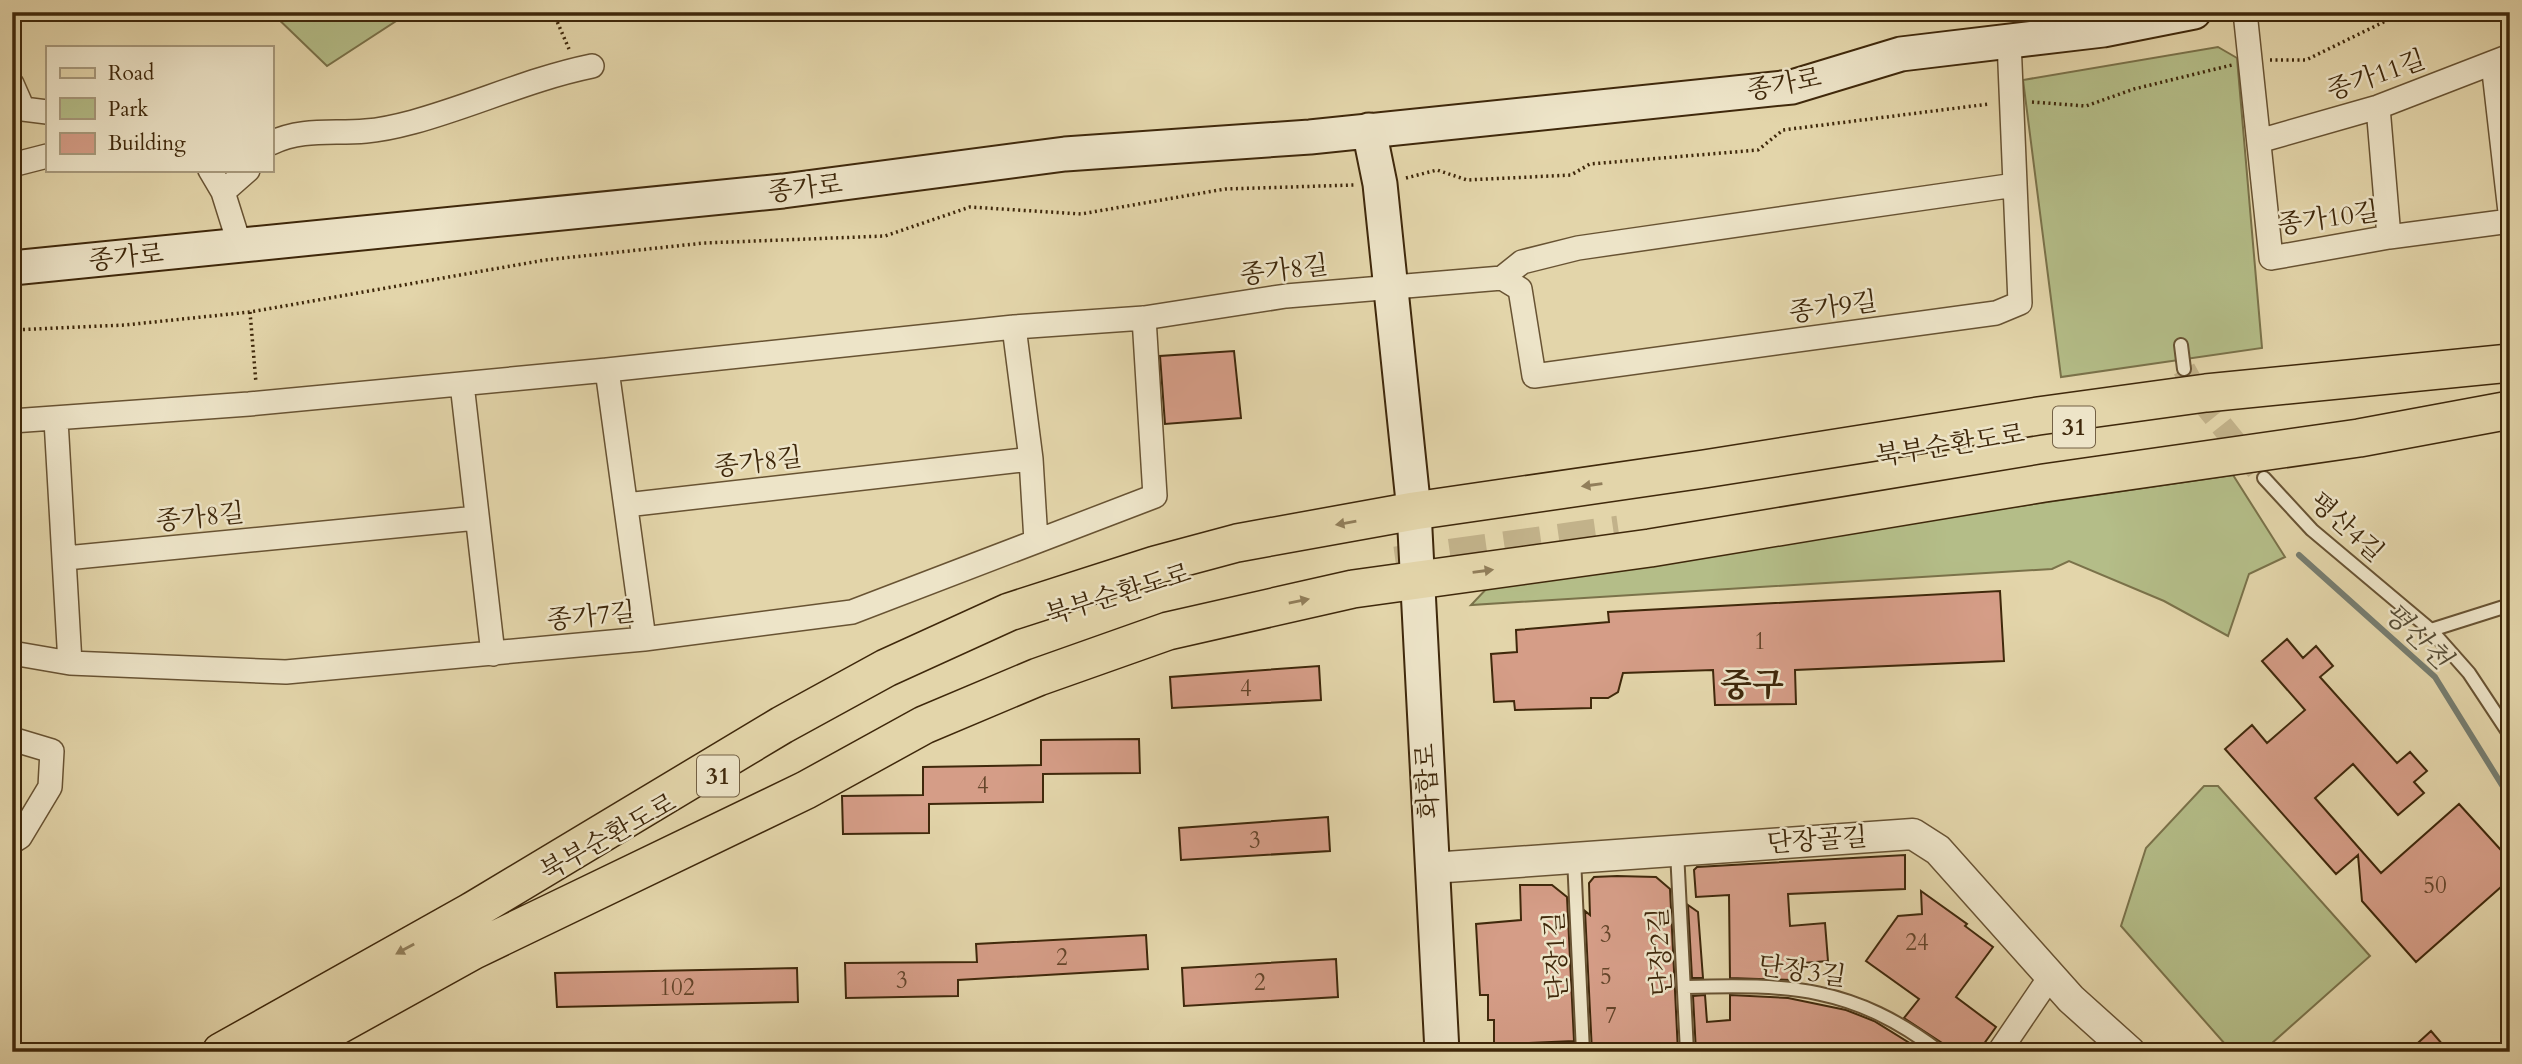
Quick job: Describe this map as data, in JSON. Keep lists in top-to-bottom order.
{
  "streets": {
    "main road": [
      "종가로",
      "31",
      "북부순환도로",
      "화합로"
    ],
    "street": [
      "종가11길",
      "종가10길",
      "종가8길",
      "종가9길",
      "종가7길",
      "단장골길"
    ],
    "lane": [
      "평산4길",
      "단장2길",
      "단장1길",
      "단장3길"
    ]
  },
  "crossings": [
    ["종가11길", "종가10길"],
    ["종가로", "종가9길"],
    ["종가8길", "종가9길"],
    ["종가8길", "종가7길"],
    ["화합로", "단장골길"],
    ["단장골길", "단장2길"],
    ["단장골길", "단장1길"],
    ["단장2길", "단장3길"]
  ],
  "districts": ["중구"],
  "water": ["평산천"],
  "house_numbers": [
    "1",
    "4",
    "4",
    "3",
    "50",
    "3",
    "24",
    "2",
    "5",
    "3",
    "2",
    "102",
    "7"
  ],
  "legend": ["Road", "Park", "Building"]
}
